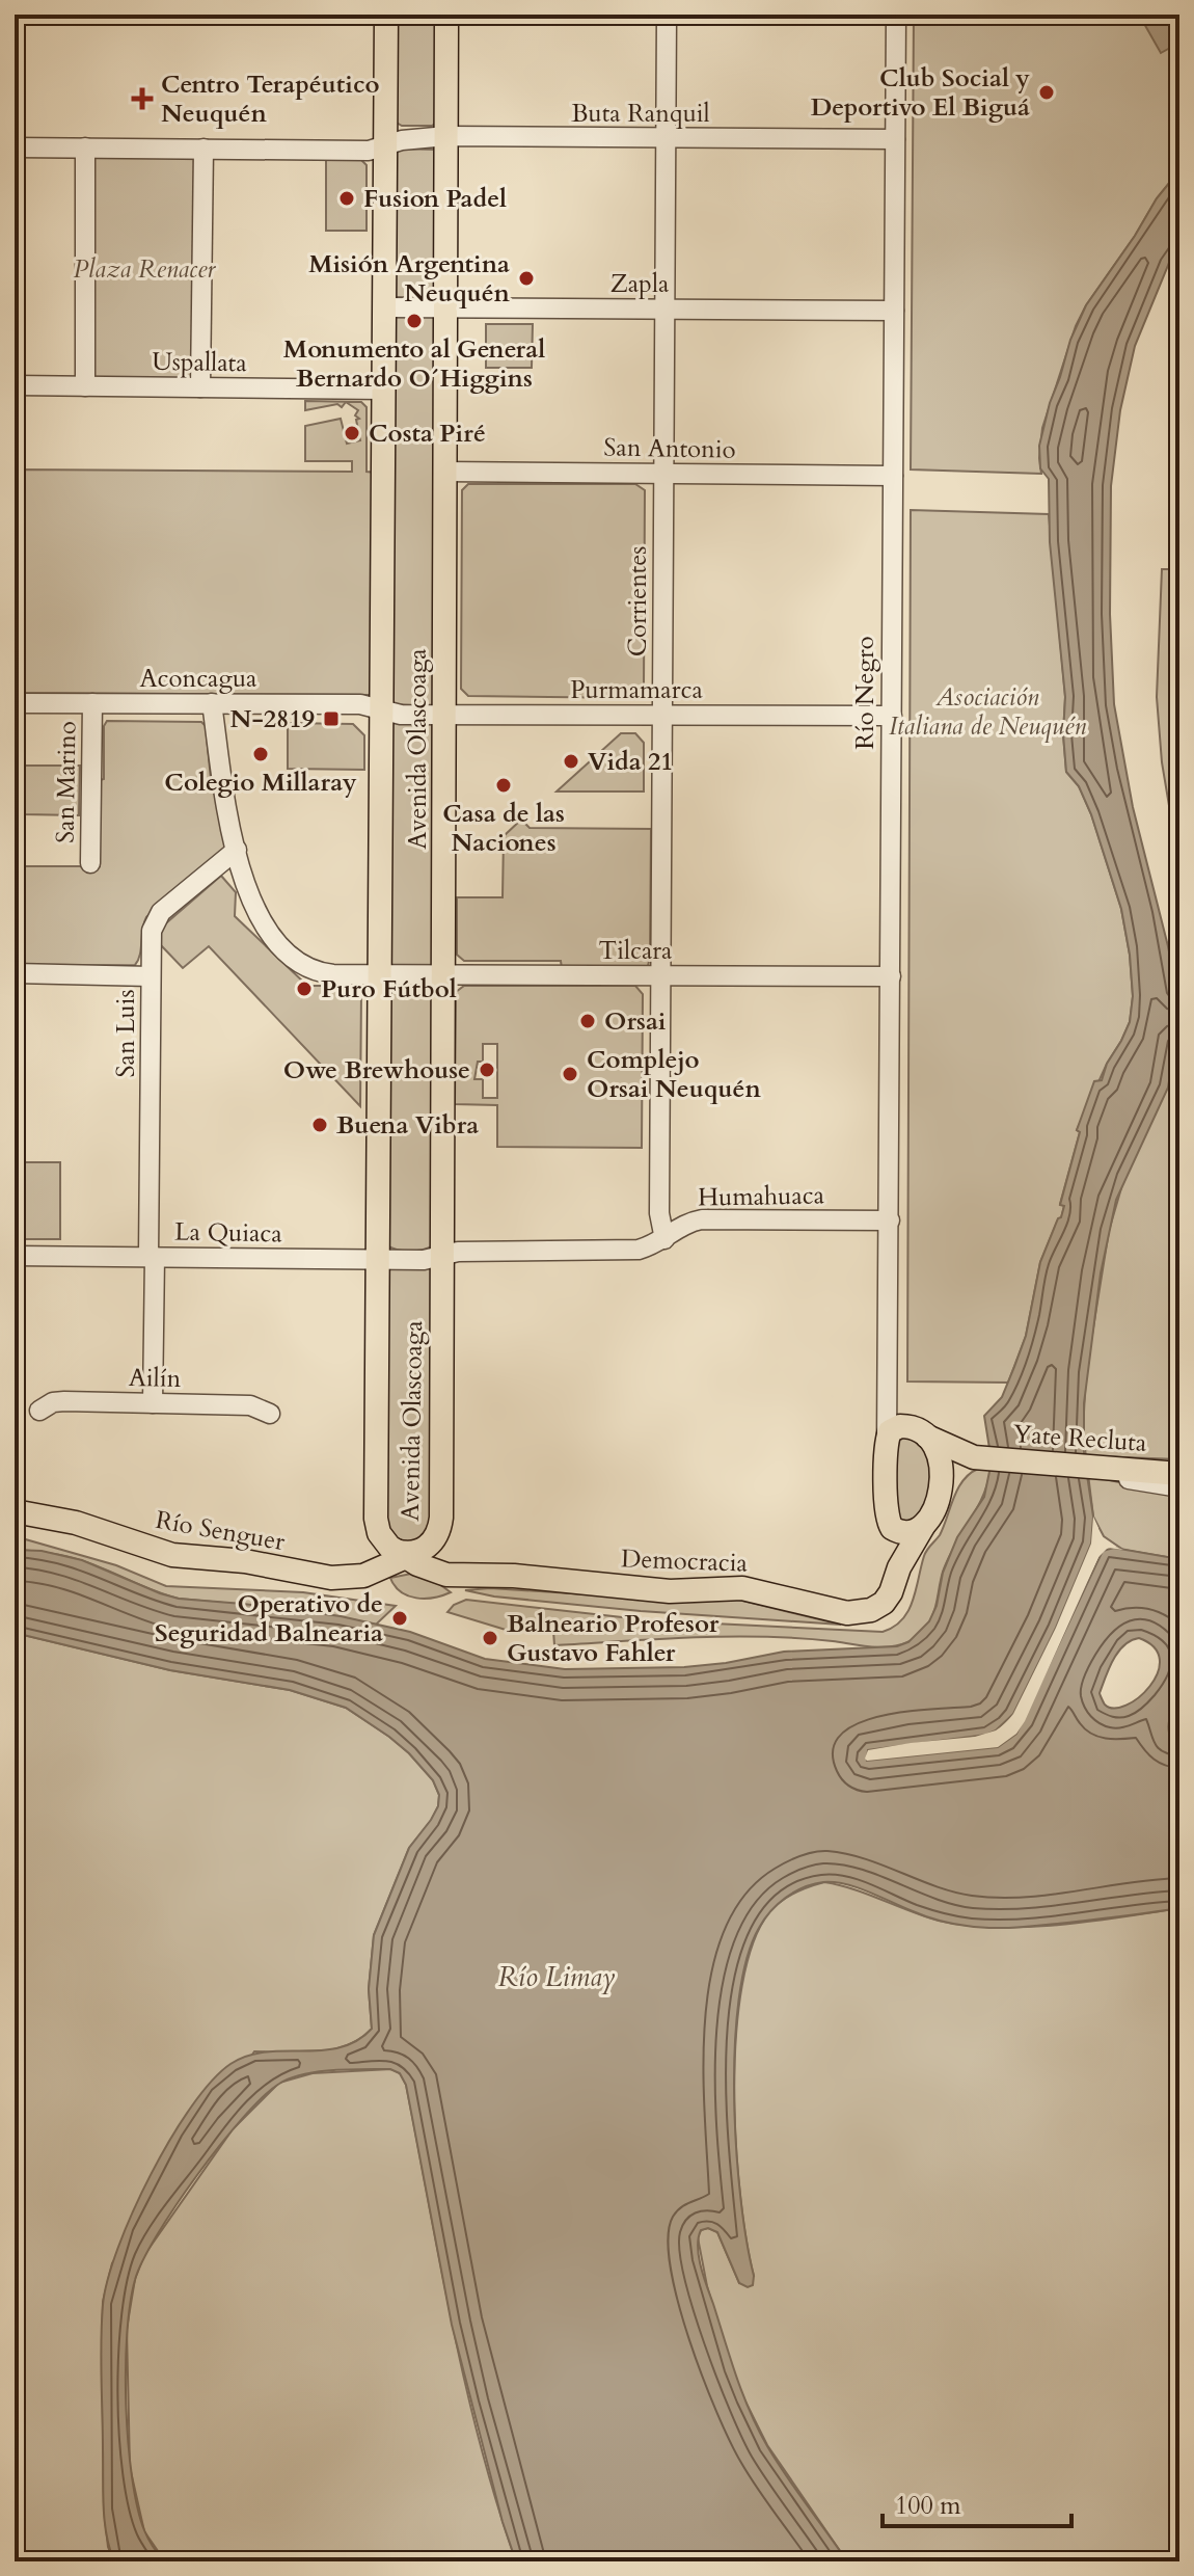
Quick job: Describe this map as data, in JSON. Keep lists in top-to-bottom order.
{
  "streets": {
    "main road": [
      "Río Negro",
      "Avenida Olascoaga",
      "Yate Recluta",
      "Río Senguer",
      "Democracia"
    ],
    "street": [
      "Buta Ranquil",
      "Zapla",
      "Uspallata",
      "San Antonio",
      "Corrientes",
      "Aconcagua",
      "Purmamarca",
      "San Marino",
      "Tilcara",
      "San Luis",
      "Humahuaca",
      "La Quiaca",
      "Ailín"
    ]
  },
  "crossings": [
    ["Buta Ranquil", "Corrientes"],
    ["Buta Ranquil", "Río Negro"],
    ["Buta Ranquil", "Avenida Olascoaga"],
    ["Zapla", "Corrientes"],
    ["Zapla", "Río Negro"],
    ["Zapla", "Avenida Olascoaga"],
    ["Uspallata", "Avenida Olascoaga"],
    ["San Antonio", "Corrientes"],
    ["San Antonio", "Río Negro"],
    ["San Antonio", "Avenida Olascoaga"],
    ["Corrientes", "Purmamarca"],
    ["Corrientes", "Tilcara"],
    ["Corrientes", "Humahuaca"],
    ["Aconcagua", "Purmamarca"],
    ["Aconcagua", "Avenida Olascoaga"],
    ["Aconcagua", "San Marino"],
    ["Aconcagua", "Tilcara"],
    ["Purmamarca", "Río Negro"],
    ["Purmamarca", "Avenida Olascoaga"],
    ["Río Negro", "Tilcara"],
    ["Río Negro", "Humahuaca"],
    ["Río Negro", "Yate Recluta"],
    ["Río Negro", "Democracia"],
    ["Avenida Olascoaga", "Tilcara"],
    ["Avenida Olascoaga", "Humahuaca"],
    ["Avenida Olascoaga", "La Quiaca"],
    ["Avenida Olascoaga", "Río Senguer"],
    ["Avenida Olascoaga", "Democracia"],
    ["Tilcara", "San Luis"],
    ["San Luis", "La Quiaca"],
    ["San Luis", "Ailín"],
    ["Humahuaca", "La Quiaca"],
    ["Río Senguer", "Democracia"]
  ],
  "water": ["Río Limay"],
  "parks": ["Plaza Renacer", "Asociación Italiana de Neuquén"],
  "places": {
    "other": [
      "Club Social y Deportivo El Biguá",
      "Fusion Padel",
      "Misión Argentina Neuquén",
      "Monumento al General Bernardo O´Higgins",
      "Costa Piré",
      "Colegio Millaray",
      "Vida 21",
      "Casa de las Naciones",
      "Puro Fútbol",
      "Orsai",
      "Owe Brewhouse",
      "Complejo Orsai Neuquén",
      "Buena Vibra",
      "Operativo de Seguridad Balnearia",
      "Balneario Profesor Gustavo Fahler"
    ],
    "health": ["Centro Terapéutico Neuquén"],
    "transit": ["N-2819"]
  },
  "scale_bar": "100 m"
}
